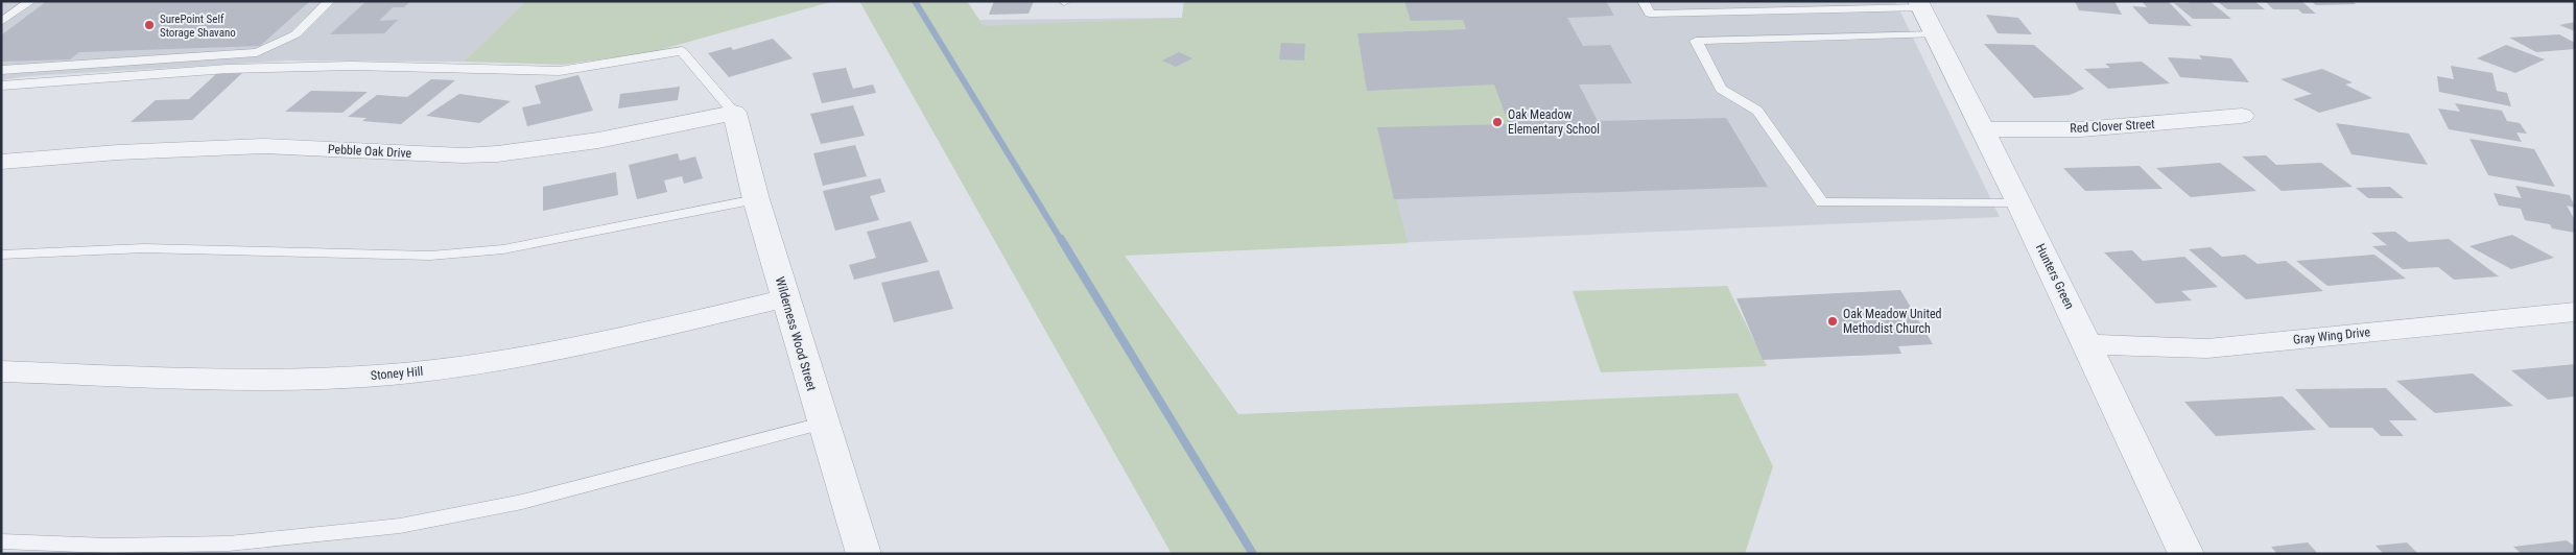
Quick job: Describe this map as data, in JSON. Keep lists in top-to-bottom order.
{
  "streets": {
    "street": [
      "Red Clover Street",
      "Pebble Oak Drive",
      "Hunters Green",
      "Wilderness Wood Street",
      "Gray Wing Drive",
      "Stoney Hill"
    ]
  },
  "crossings": [
    ["Red Clover Street", "Hunters Green"],
    ["Pebble Oak Drive", "Wilderness Wood Street"],
    ["Hunters Green", "Gray Wing Drive"],
    ["Wilderness Wood Street", "Stoney Hill"]
  ],
  "places": ["SurePoint Self Storage Shavano", "Oak Meadow Elementary School", "Oak Meadow United Methodist Church"]
}
